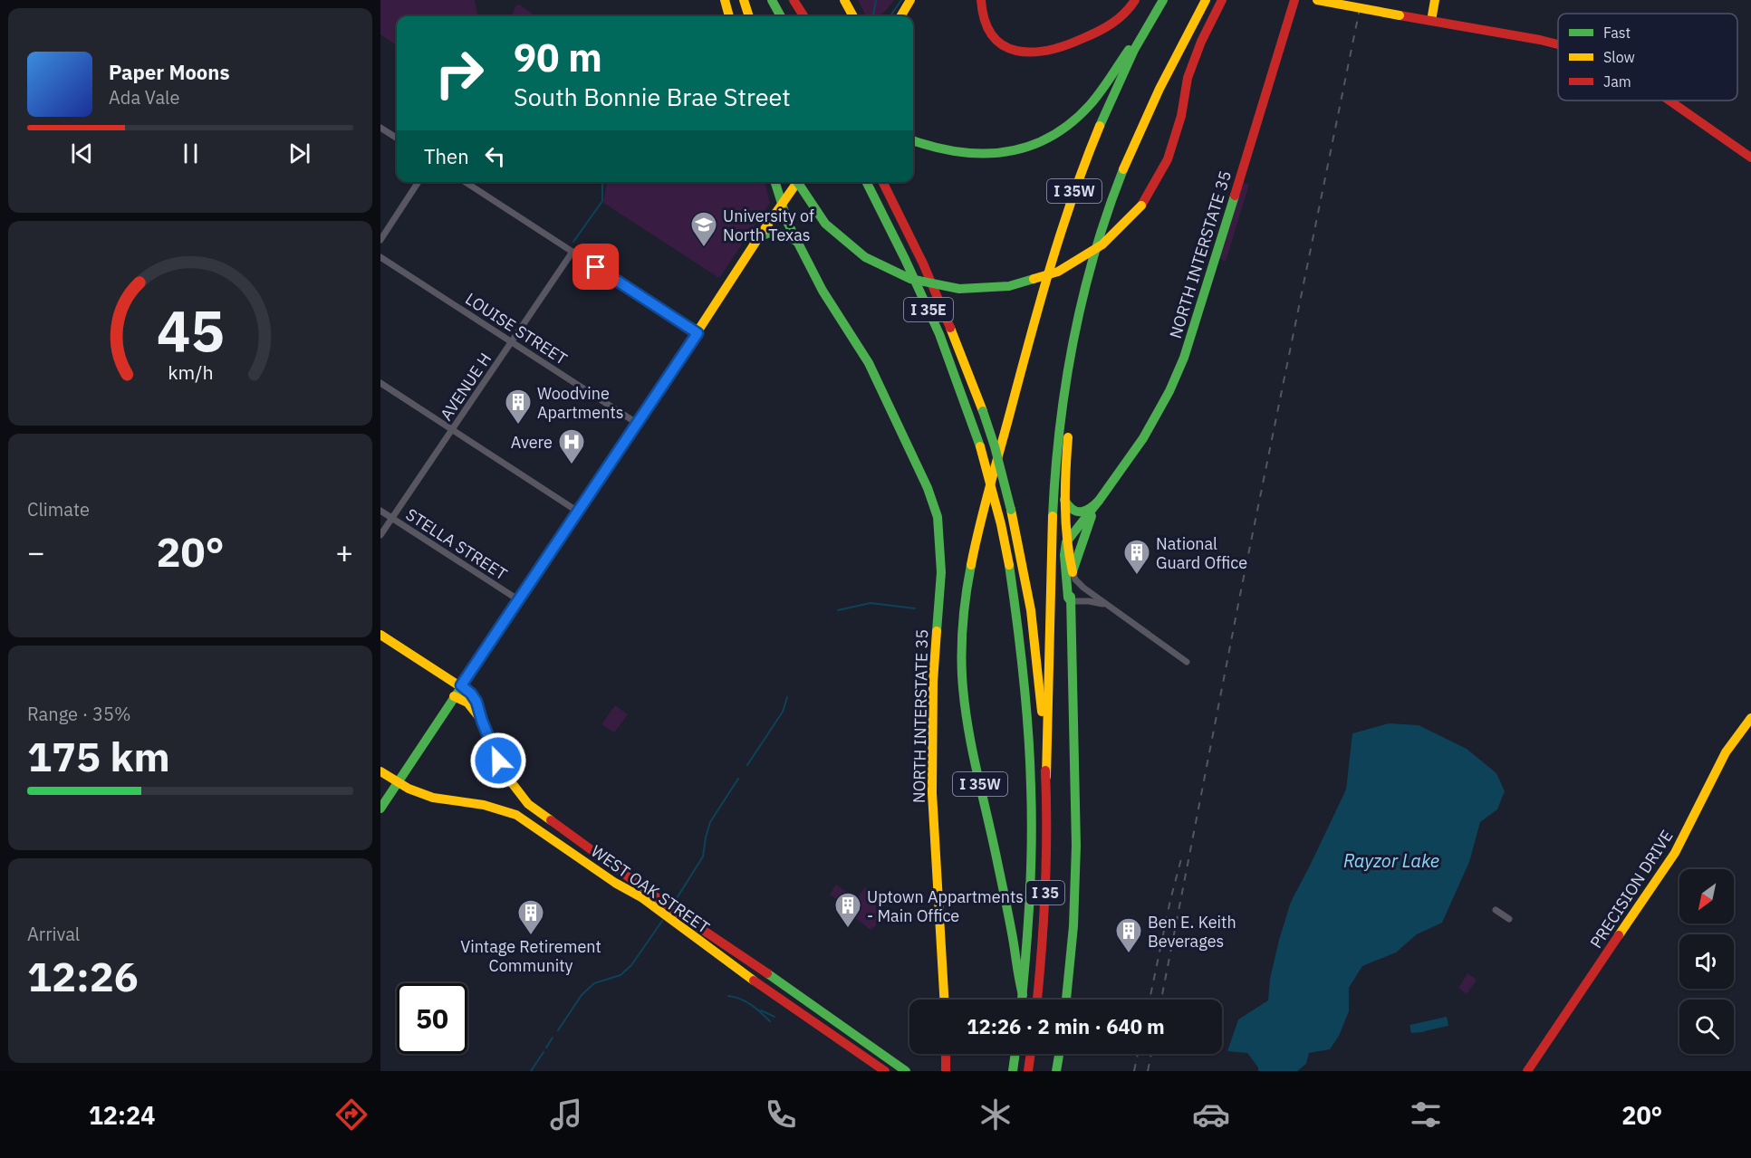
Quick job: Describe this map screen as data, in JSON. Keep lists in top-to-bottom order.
{
  "streets": {
    "main road": [
      "I 35W",
      "NORTH INTERSTATE 35",
      "I 35E",
      "WEST OAK STREET",
      "PRECISION DRIVE",
      "I 35"
    ],
    "street": ["LOUISE STREET", "AVENUE H", "STELLA STREET"]
  },
  "crossings": [
    ["I 35W", "I 35E"],
    ["I 35W", "I 35"],
    ["I 35E", "I 35"],
    ["LOUISE STREET", "AVENUE H"],
    ["AVENUE H", "STELLA STREET"]
  ],
  "water": ["Rayzor Lake"],
  "places": {
    "school or university": ["University of North Texas"],
    "building": [
      "Woodvine Apartments",
      "National Guard Office",
      "Uptown Appartments - Main Office",
      "Vintage Retirement Community",
      "Ben E. Keith Beverages"
    ],
    "hospital": ["Avere"]
  },
  "legend": ["Fast", "Slow", "Jam"],
  "north": "bottom left",
  "page": {
    "turn": ["90 m", "South Bonnie Brae Street"],
    "song": ["Paper Moons", "Ada Vale"],
    "then": "Then",
    "tile": [
      "Climate",
      ["Range · 35%", "175 km"],
      ["Arrival", "12:26"]
    ],
    "heat": ["−", "20°", "+"],
    "limit": "50",
    "trip": "12:26 · 2 min · 640 m",
    "tabs": ["12:24", "20°"],
    "gauge": ["45", "km/h"]
  }
}
